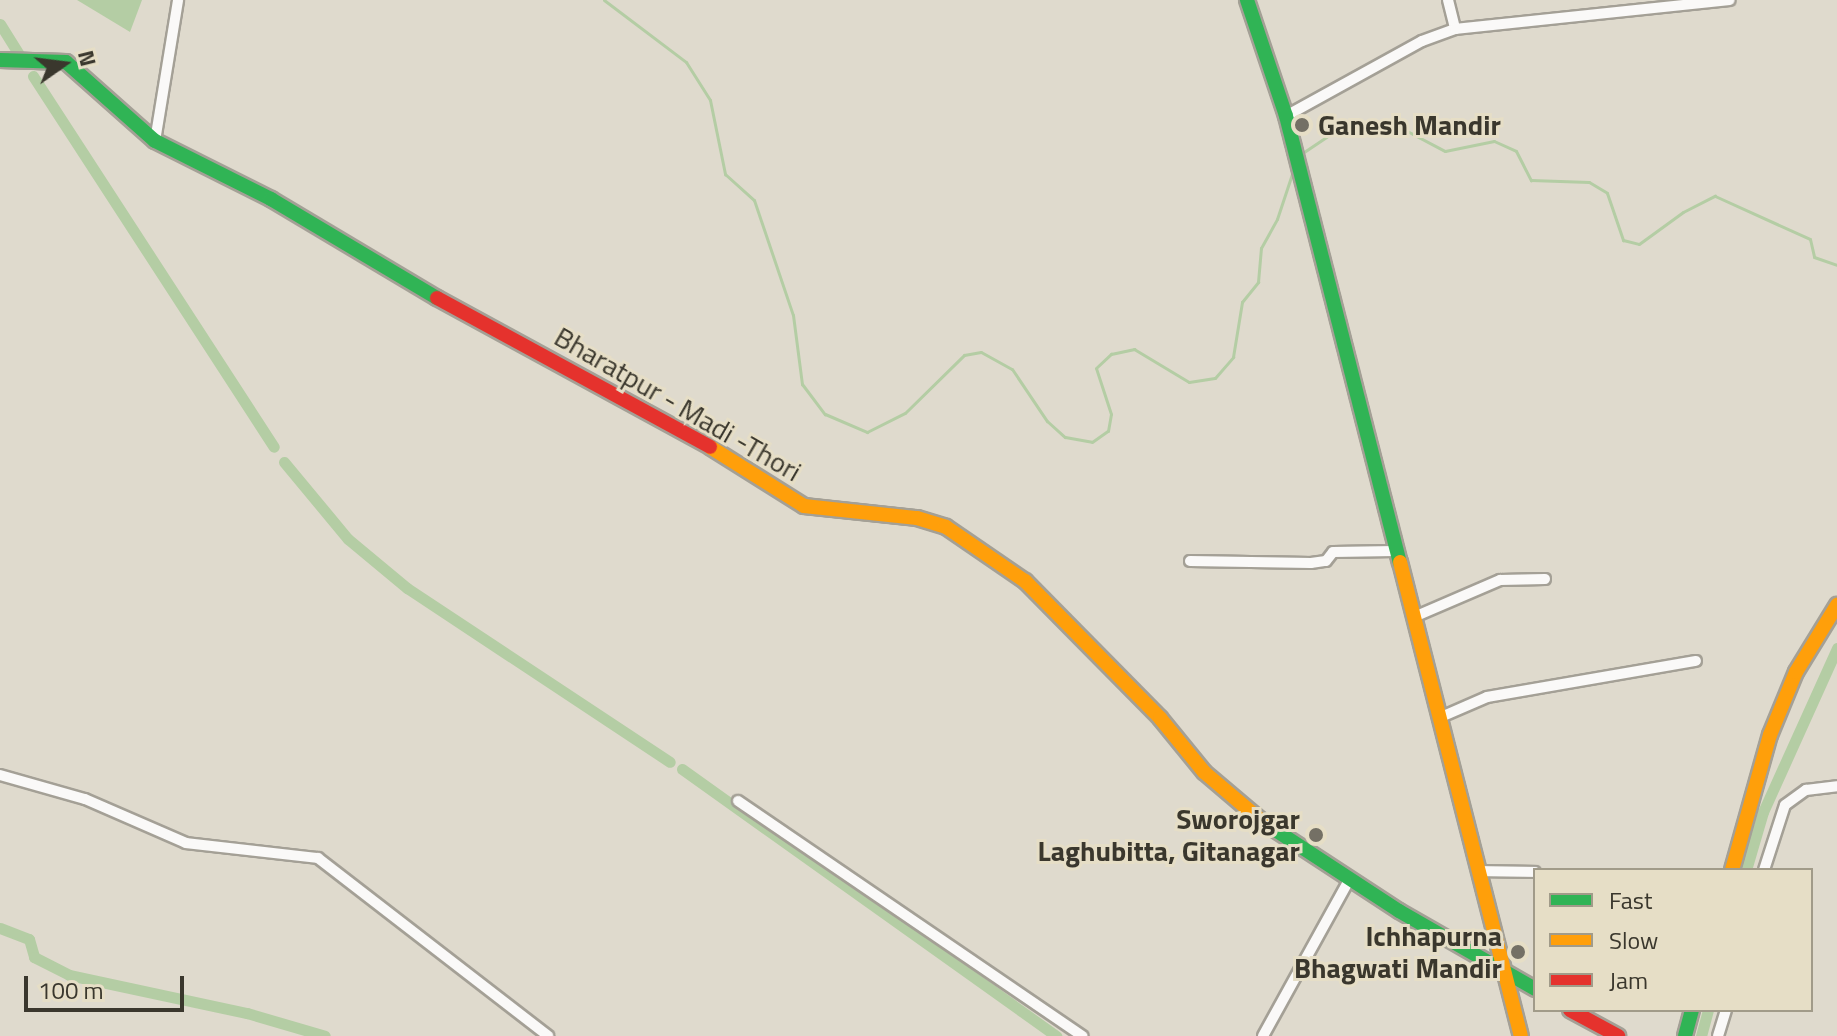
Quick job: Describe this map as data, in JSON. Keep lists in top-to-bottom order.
{
  "streets": {
    "main road": ["Bharatpur - Madi -Thori"]
  },
  "places": ["Ganesh Mandir", "Sworojgar Laghubitta, Gitanagar", "Ichhapurna Bhagwati Mandir"],
  "legend": ["Fast", "Slow", "Jam"],
  "scale_bar": "100 m",
  "north": "right"
}
